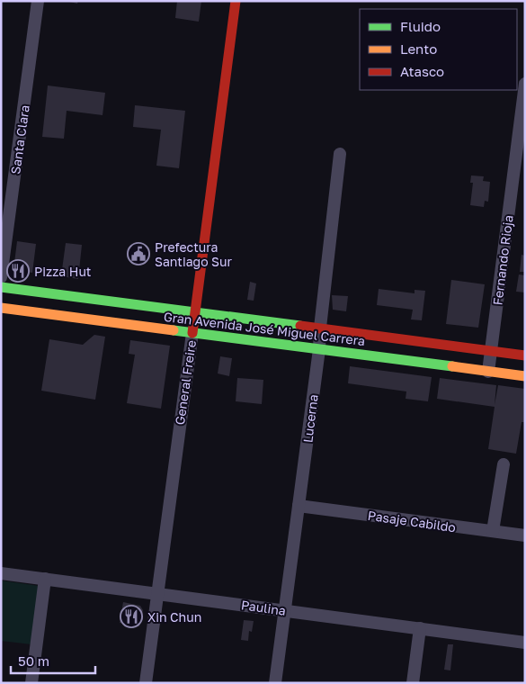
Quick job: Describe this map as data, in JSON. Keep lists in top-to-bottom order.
{
  "streets": {
    "main road": ["Gran Avenida José Miguel Carrera", "General Freire"],
    "street": [
      "Santa Clara",
      "Fernando Rioja",
      "Lucerna",
      "Pasaje Cabildo",
      "Paulina"
    ]
  },
  "crossings": [
    ["Fernando Rioja", "Gran Avenida José Miguel Carrera"],
    ["Gran Avenida José Miguel Carrera", "General Freire"],
    ["Gran Avenida José Miguel Carrera", "Lucerna"],
    ["General Freire", "Paulina"],
    ["Lucerna", "Pasaje Cabildo"],
    ["Lucerna", "Paulina"]
  ],
  "places": {
    "public building": ["Prefectura Santiago Sur"],
    "restaurant": ["Pizza Hut", "Xin Chun"]
  },
  "legend": ["Fluido", "Lento", "Atasco"],
  "scale_bar": "50 m"
}
